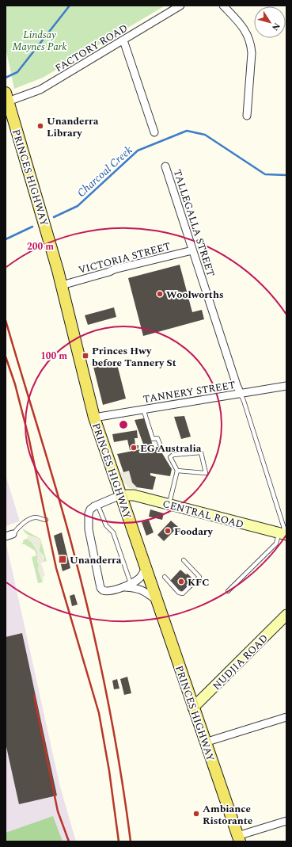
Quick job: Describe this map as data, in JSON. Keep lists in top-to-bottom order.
{
  "streets": {
    "main road": ["PRINCES HIGHWAY"],
    "street": [
      "FACTORY ROAD",
      "TALLEGALLA STREET",
      "VICTORIA STREET",
      "TANNERY STREET",
      "CENTRAL ROAD",
      "NUDJIA ROAD"
    ]
  },
  "crossings": [
    ["FACTORY ROAD", "PRINCES HIGHWAY"],
    ["PRINCES HIGHWAY", "VICTORIA STREET"],
    ["PRINCES HIGHWAY", "TANNERY STREET"],
    ["PRINCES HIGHWAY", "CENTRAL ROAD"],
    ["PRINCES HIGHWAY", "NUDJIA ROAD"],
    ["TALLEGALLA STREET", "VICTORIA STREET"],
    ["TALLEGALLA STREET", "TANNERY STREET"]
  ],
  "water": ["Charcoal Creek"],
  "parks": ["Lindsay Maynes Park"],
  "places": {
    "other": [
      "Unanderra Library",
      "Woolworths",
      "EG Australia",
      "Foodary",
      "KFC",
      "Ambiance Ristorante"
    ],
    "transit": ["Princes Hwy before Tannery St", "Unanderra"]
  },
  "north": "bottom right",
  "rings": ["200 m", "100 m"]
}
